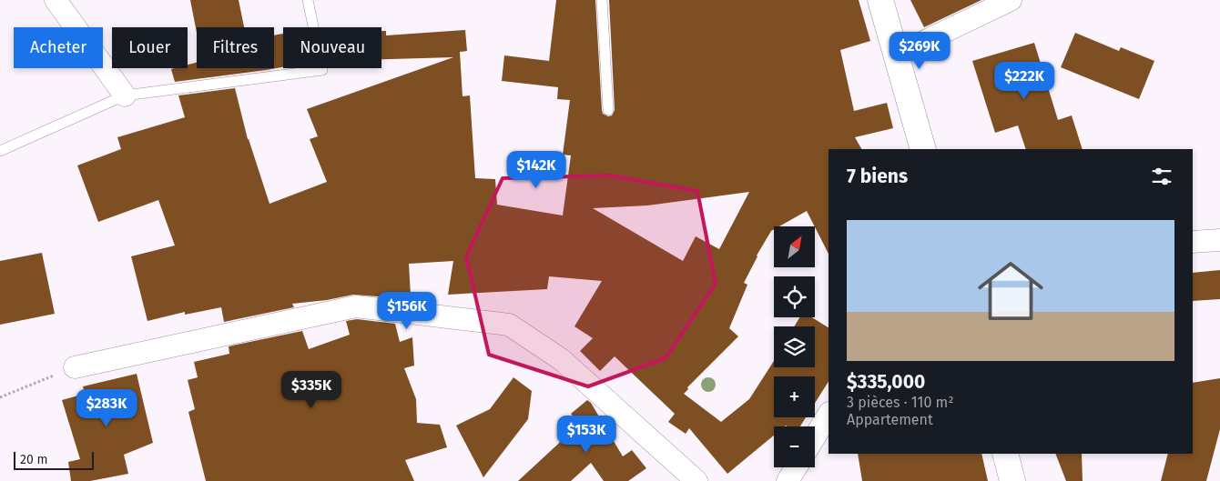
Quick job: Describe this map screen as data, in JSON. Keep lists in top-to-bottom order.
{
  "scale_bar": "20 m",
  "north": "top right",
  "page": {
    "chip": [
      "Acheter",
      "Louer",
      "Filtres",
      "Nouveau"
    ],
    "price": [
      "$269K",
      "$222K",
      "$142K",
      "$156K",
      "$335K",
      "$283K",
      "$153K"
    ],
    "heading": "7 biens",
    "list": [
      {
        "name": "$335,000",
        "note": "3 pièces · 110 m² · Appartement"
      }
    ],
    "map_buttons": ["+", "−"],
    "scale": "20 m"
  }
}
